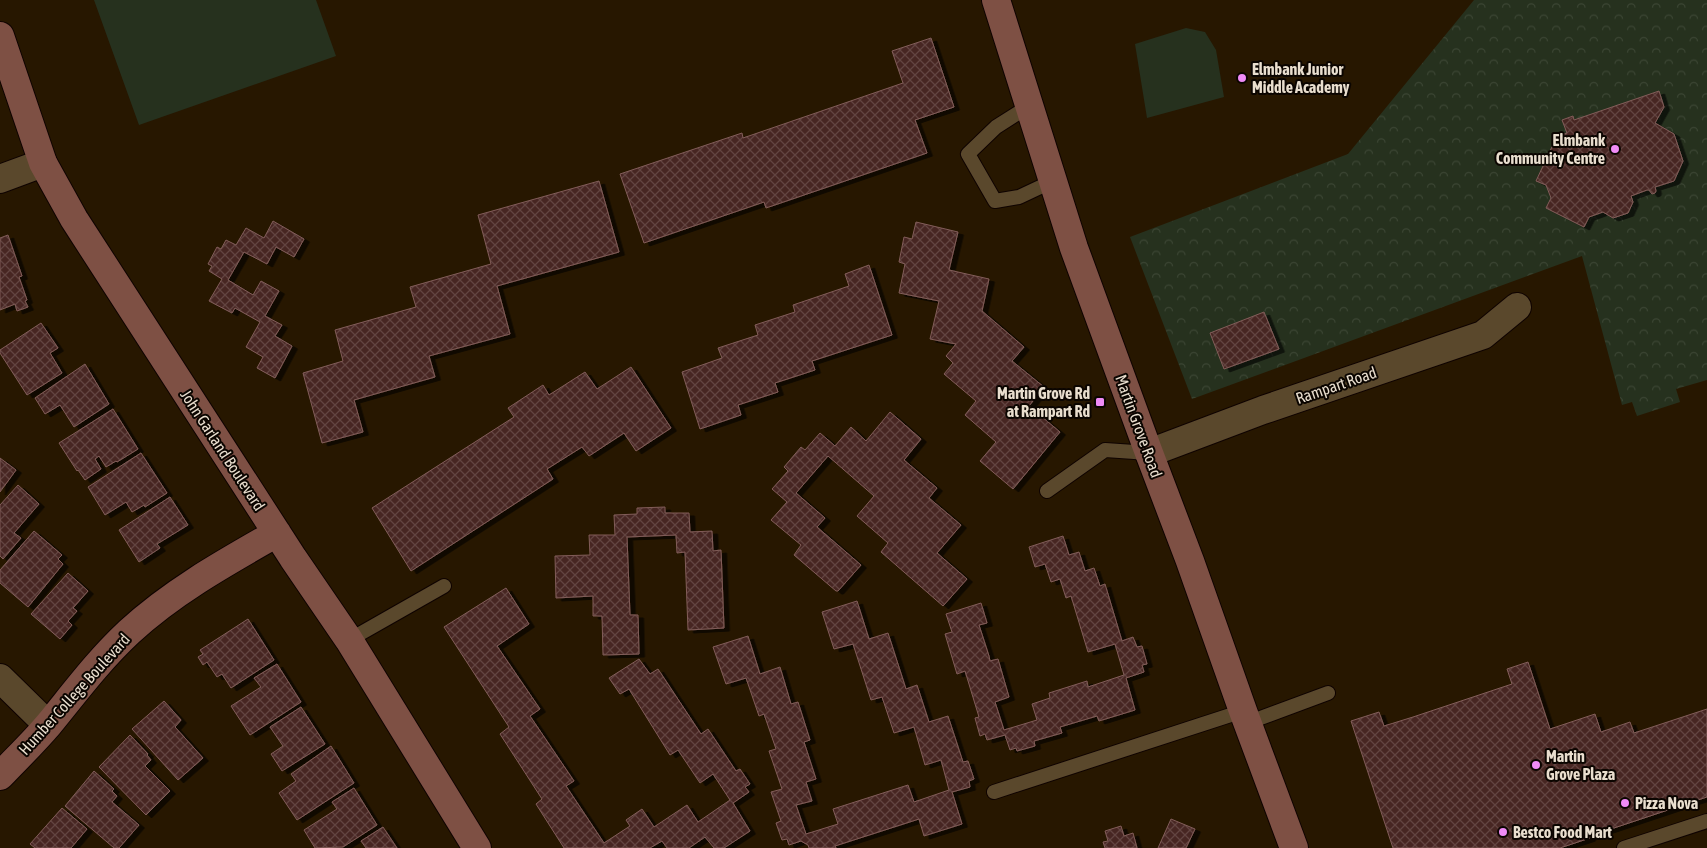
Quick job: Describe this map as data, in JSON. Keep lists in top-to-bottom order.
{
  "streets": {
    "street": [
      "Rampart Road",
      "Martin Grove Road",
      "John Garland Boulevard",
      "Humber College Boulevard"
    ]
  },
  "crossings": [
    ["Rampart Road", "Martin Grove Road"],
    ["John Garland Boulevard", "Humber College Boulevard"]
  ],
  "places": {
    "other": [
      "Elmbank Junior Middle Academy",
      "Elmbank Community Centre",
      "Martin Grove Plaza",
      "Pizza Nova",
      "Bestco Food Mart"
    ],
    "transit": ["Martin Grove Rd at Rampart Rd"]
  }
}
